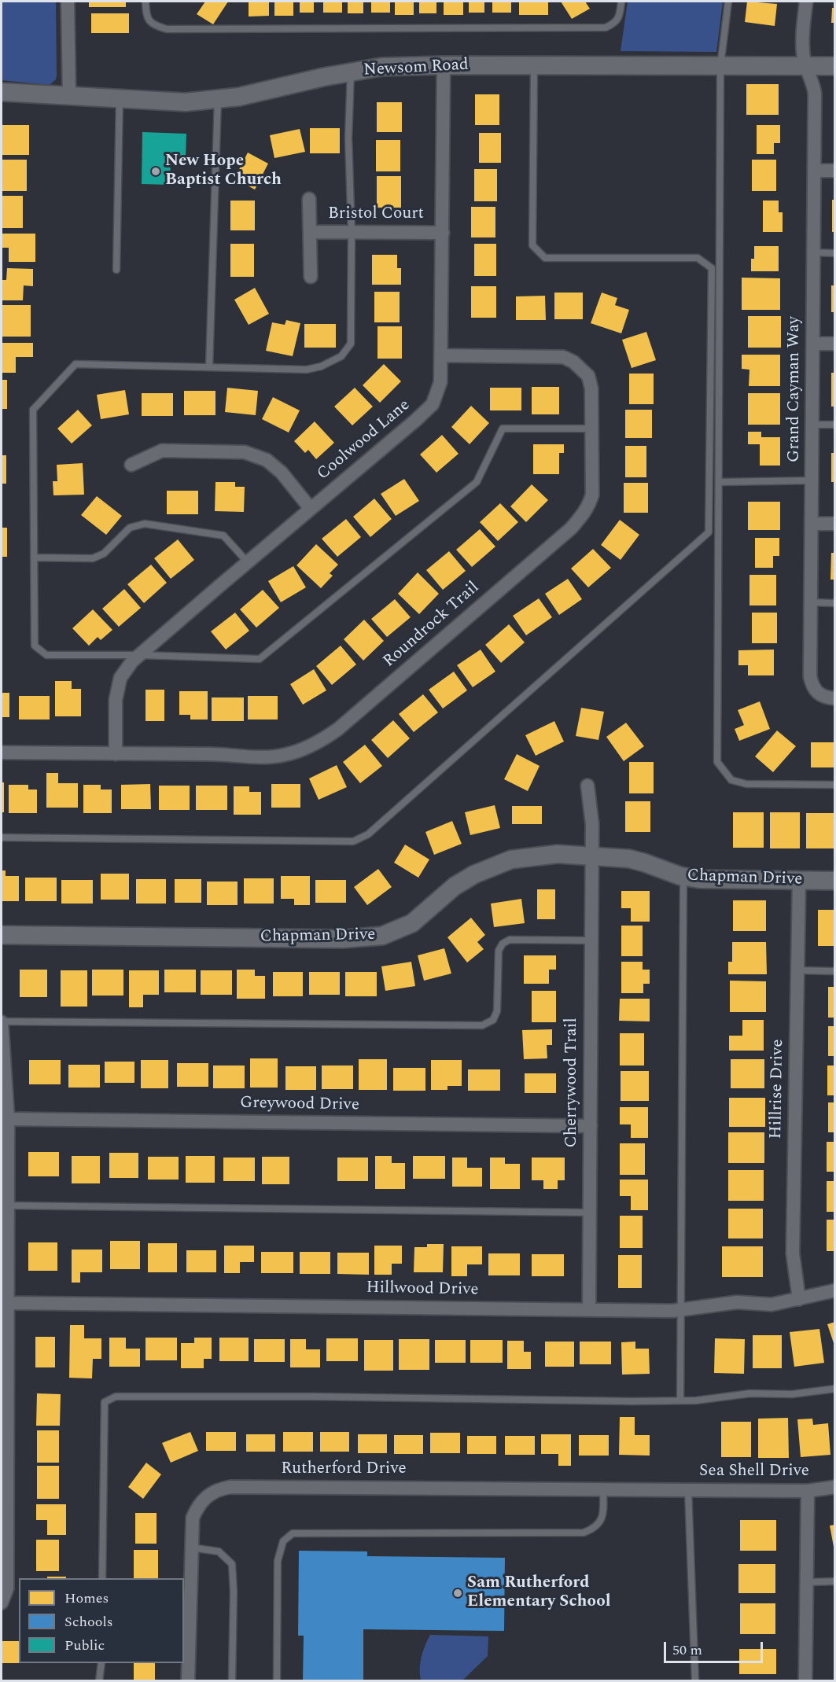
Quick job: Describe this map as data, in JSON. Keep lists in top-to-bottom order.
{
  "streets": {
    "street": [
      "Newsom Road",
      "Bristol Court",
      "Grand Cayman Way",
      "Coolwood Lane",
      "Roundrock Trail",
      "Chapman Drive",
      "Cherrywood Trail",
      "Hillrise Drive",
      "Greywood Drive",
      "Hillwood Drive",
      "Rutherford Drive",
      "Sea Shell Drive"
    ]
  },
  "crossings": [
    ["Newsom Road", "Grand Cayman Way"],
    ["Newsom Road", "Coolwood Lane"],
    ["Bristol Court", "Coolwood Lane"],
    ["Coolwood Lane", "Roundrock Trail"],
    ["Chapman Drive", "Cherrywood Trail"],
    ["Chapman Drive", "Hillrise Drive"],
    ["Cherrywood Trail", "Greywood Drive"],
    ["Cherrywood Trail", "Hillwood Drive"],
    ["Hillrise Drive", "Hillwood Drive"],
    ["Rutherford Drive", "Sea Shell Drive"]
  ],
  "places": ["New Hope Baptist Church", "Sam Rutherford Elementary School"],
  "legend": ["Homes", "Schools", "Public"],
  "scale_bar": "50 m"
}
